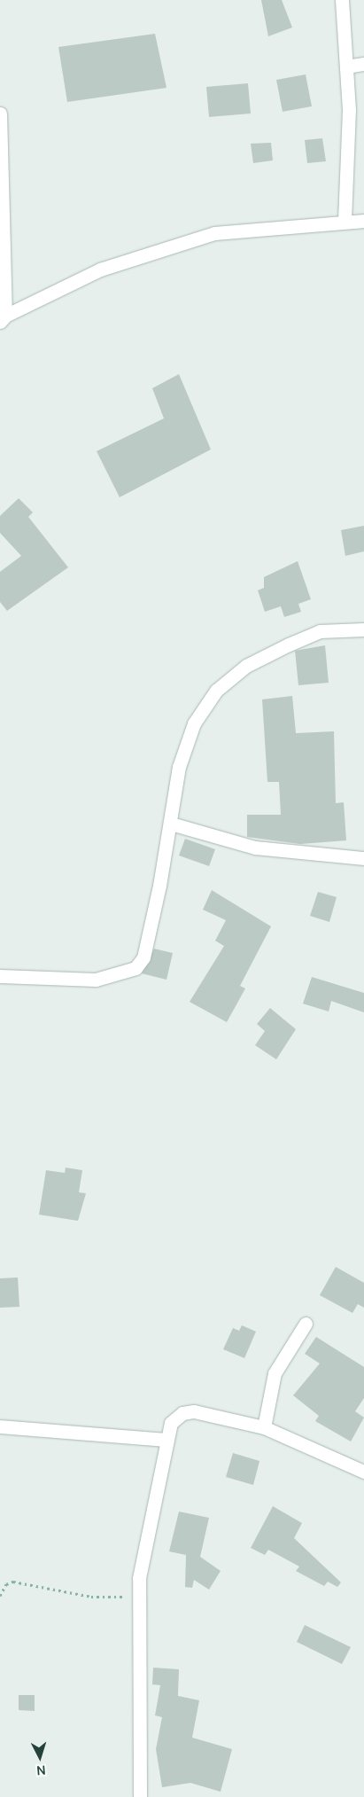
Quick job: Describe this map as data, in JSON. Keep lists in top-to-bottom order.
{
  "north": "bottom"
}
